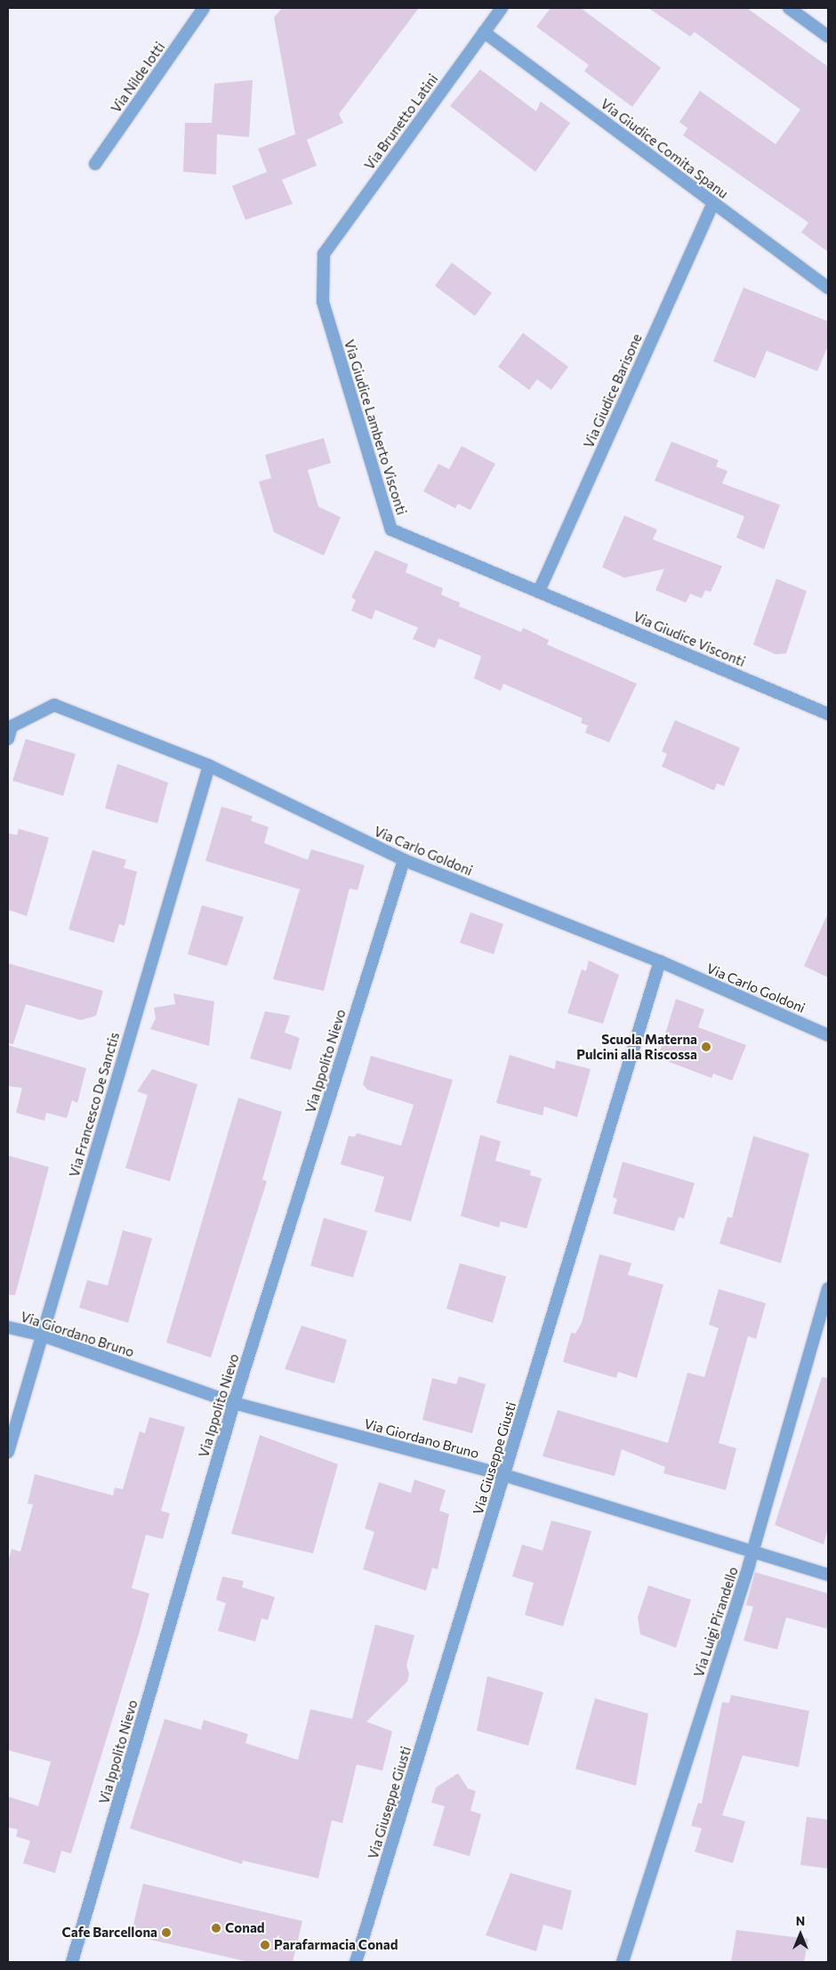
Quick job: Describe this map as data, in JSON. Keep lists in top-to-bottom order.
{
  "streets": {
    "street": [
      "Via Nilde Iotti",
      "Via Brunetto Latini",
      "Via Giudice Comita Spanu",
      "Via Giudice Barisone",
      "Via Giudice Lamberto Visconti",
      "Via Giudice Visconti",
      "Via Carlo Goldoni",
      "Via Ippolito Nievo",
      "Via Francesco De Sanctis",
      "Via Giordano Bruno",
      "Via Giuseppe Giusti",
      "Via Luigi Pirandello"
    ]
  },
  "crossings": [
    ["Via Brunetto Latini", "Via Giudice Comita Spanu"],
    ["Via Brunetto Latini", "Via Giudice Lamberto Visconti"],
    ["Via Giudice Comita Spanu", "Via Giudice Barisone"],
    ["Via Giudice Barisone", "Via Giudice Lamberto Visconti"],
    ["Via Giudice Barisone", "Via Giudice Visconti"],
    ["Via Giudice Lamberto Visconti", "Via Giudice Visconti"],
    ["Via Carlo Goldoni", "Via Ippolito Nievo"],
    ["Via Carlo Goldoni", "Via Francesco De Sanctis"],
    ["Via Carlo Goldoni", "Via Giuseppe Giusti"],
    ["Via Ippolito Nievo", "Via Giordano Bruno"],
    ["Via Francesco De Sanctis", "Via Giordano Bruno"],
    ["Via Giordano Bruno", "Via Giuseppe Giusti"],
    ["Via Giordano Bruno", "Via Luigi Pirandello"]
  ],
  "places": [
    "Scuola Materna Pulcini alla Riscossa",
    "Conad",
    "Cafe Barcellona",
    "Parafarmacia Conad"
  ],
  "north": "top"
}
